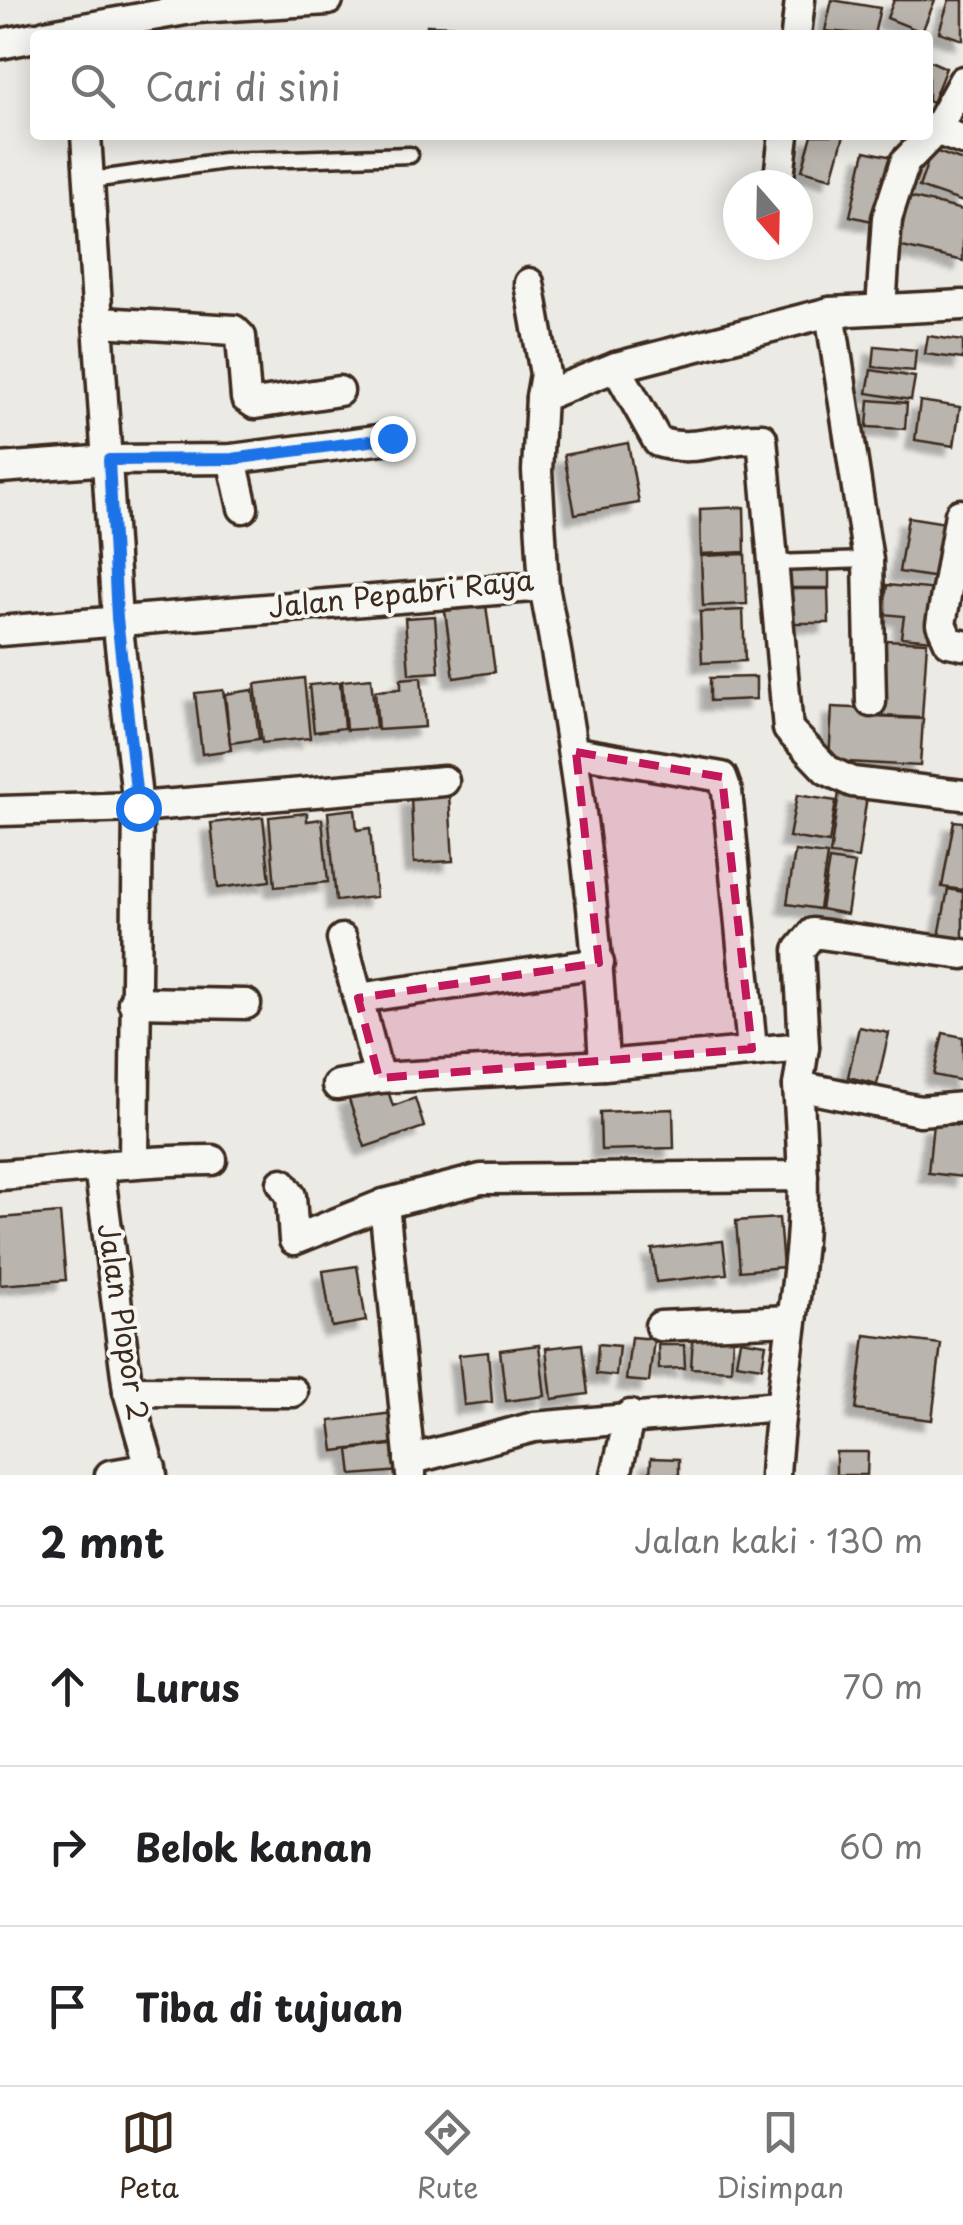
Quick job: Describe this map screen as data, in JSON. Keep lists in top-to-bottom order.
{
  "streets": {
    "street": ["Jalan Pepabri Raya", "Jalan Plopor 2"]
  },
  "north": "bottom",
  "page": {
    "search": "Cari di sini",
    "heading": ["2 mnt", "Jalan kaki · 130 m"],
    "list": [
      ["Lurus", "70 m"],
      ["Belok kanan", "60 m"],
      "Tiba di tujuan"
    ],
    "nav": ["Peta", "Rute", "Disimpan"]
  }
}
